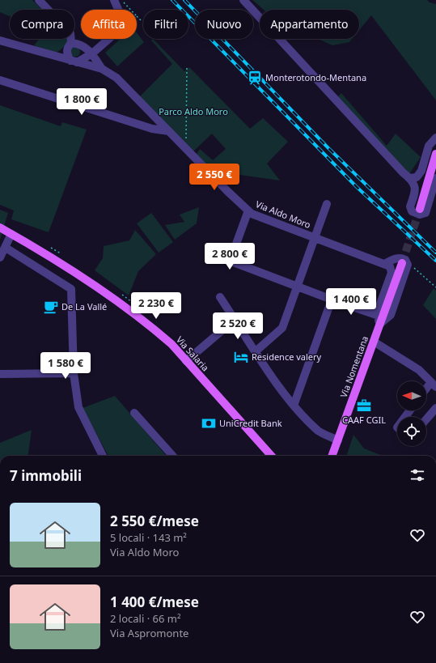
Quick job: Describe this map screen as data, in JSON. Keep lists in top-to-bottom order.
{
  "streets": {
    "main road": ["Via Salaria", "Via Nomentana"],
    "street": ["Via Aldo Moro"]
  },
  "parks": ["Parco Aldo Moro"],
  "places": {
    "station": ["Monterotondo-Mentana"],
    "cafe": ["De La Vallé"],
    "hotel": ["Residence valery"],
    "office": ["CAAF CGIL"],
    "bank": ["UniCredit Bank"]
  },
  "north": "left",
  "page": {
    "chip": [
      "Compra",
      "Affitta",
      "Filtri",
      "Nuovo",
      "Appartamento"
    ],
    "price": [
      "1 800 €",
      "2 550 €",
      "2 800 €",
      "1 400 €",
      "2 230 €",
      "2 520 €",
      "1 580 €"
    ],
    "heading": "7 immobili",
    "list": [
      {
        "name": "2 550 €/mese",
        "note": "5 locali · 143 m² · Via Aldo Moro"
      },
      {
        "name": "1 400 €/mese",
        "note": "2 locali · 66 m² · Via Aspromonte"
      }
    ]
  }
}
